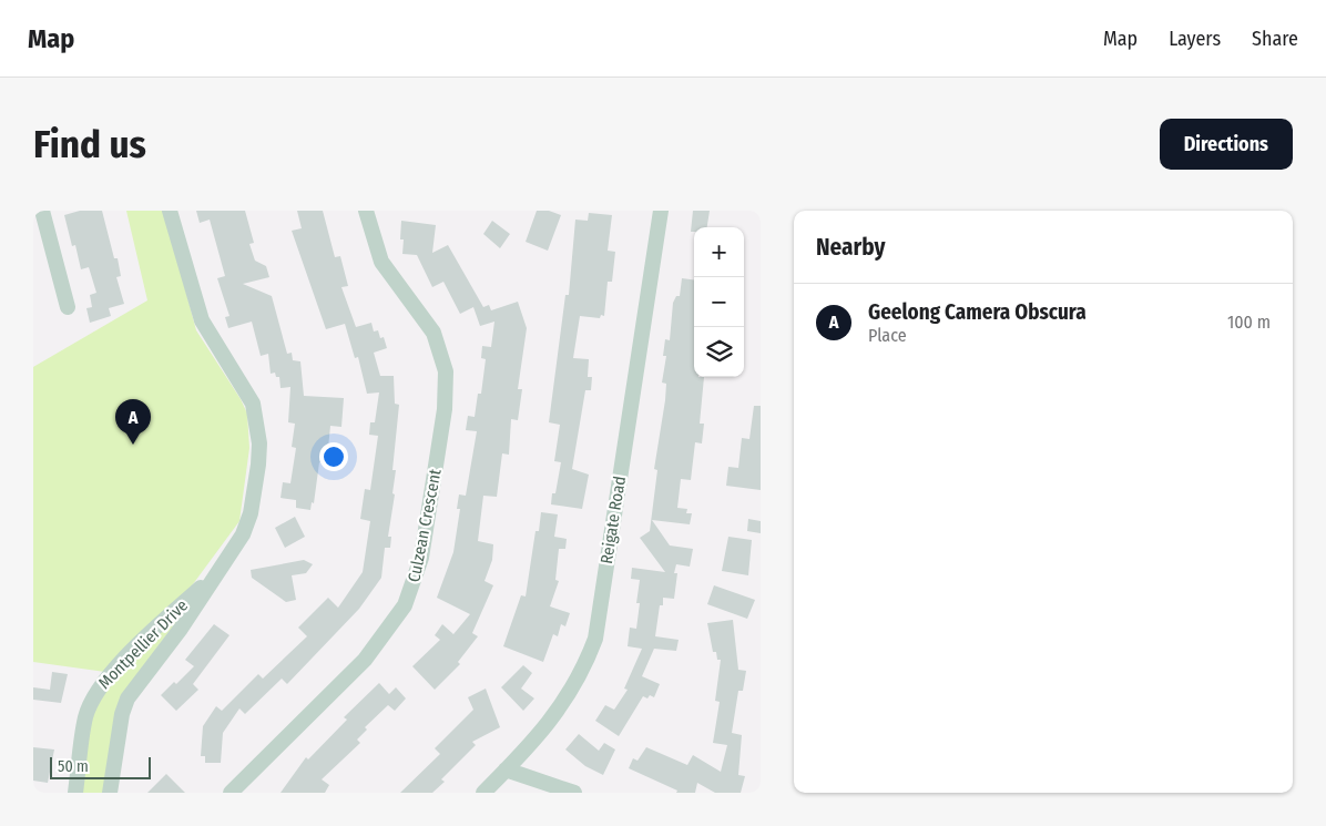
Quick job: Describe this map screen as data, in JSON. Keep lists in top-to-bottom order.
{
  "streets": {
    "street": ["Reigate Road", "Culzean Crescent", "Montpellier Drive"]
  },
  "scale_bar": "50 m",
  "page": {
    "header": "Map",
    "nav": ["Map", "Layers", "Share"],
    "buttons": "Directions",
    "title": "Find us",
    "heading": "Nearby",
    "map_buttons": ["+", "−"],
    "list": [
      {
        "mark": "A",
        "name": "Geelong Camera Obscura",
        "note": "Place",
        "value": "100 m"
      }
    ],
    "pins": "A",
    "scale": "50 m"
  }
}
